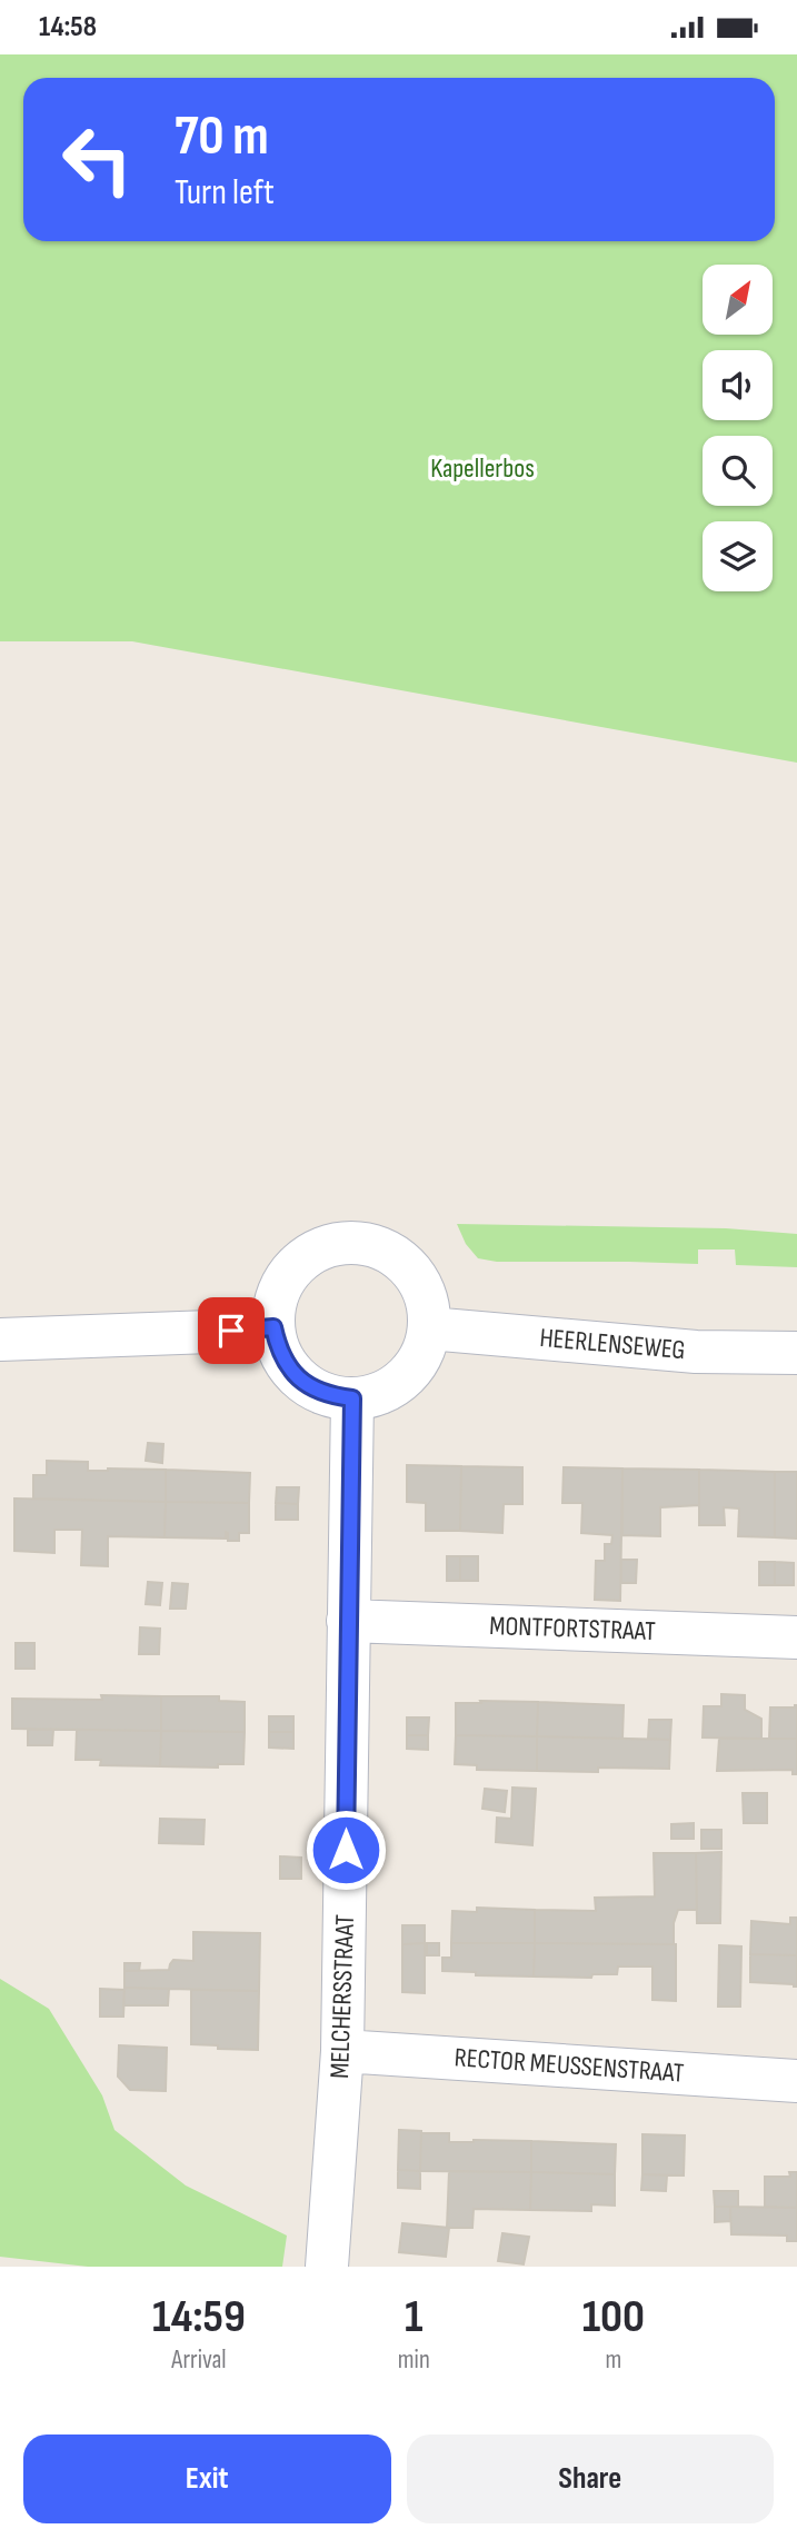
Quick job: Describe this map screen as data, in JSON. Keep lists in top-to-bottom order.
{
  "streets": {
    "street": [
      "HEERLENSEWEG",
      "MONTFORTSTRAAT",
      "MELCHERSSTRAAT",
      "RECTOR MEUSSENSTRAAT"
    ]
  },
  "crossings": [
    ["HEERLENSEWEG", "MELCHERSSTRAAT"],
    ["MONTFORTSTRAAT", "MELCHERSSTRAAT"],
    ["MELCHERSSTRAAT", "RECTOR MEUSSENSTRAAT"]
  ],
  "parks": ["Kapellerbos"],
  "north": "top right",
  "page": {
    "status": "14:58",
    "turn": ["70 m", "Turn left"],
    "eta": [
      "14:59",
      "Arrival",
      "1",
      "min",
      "100",
      "m"
    ],
    "buttons": ["Exit", "Share"]
  }
}
